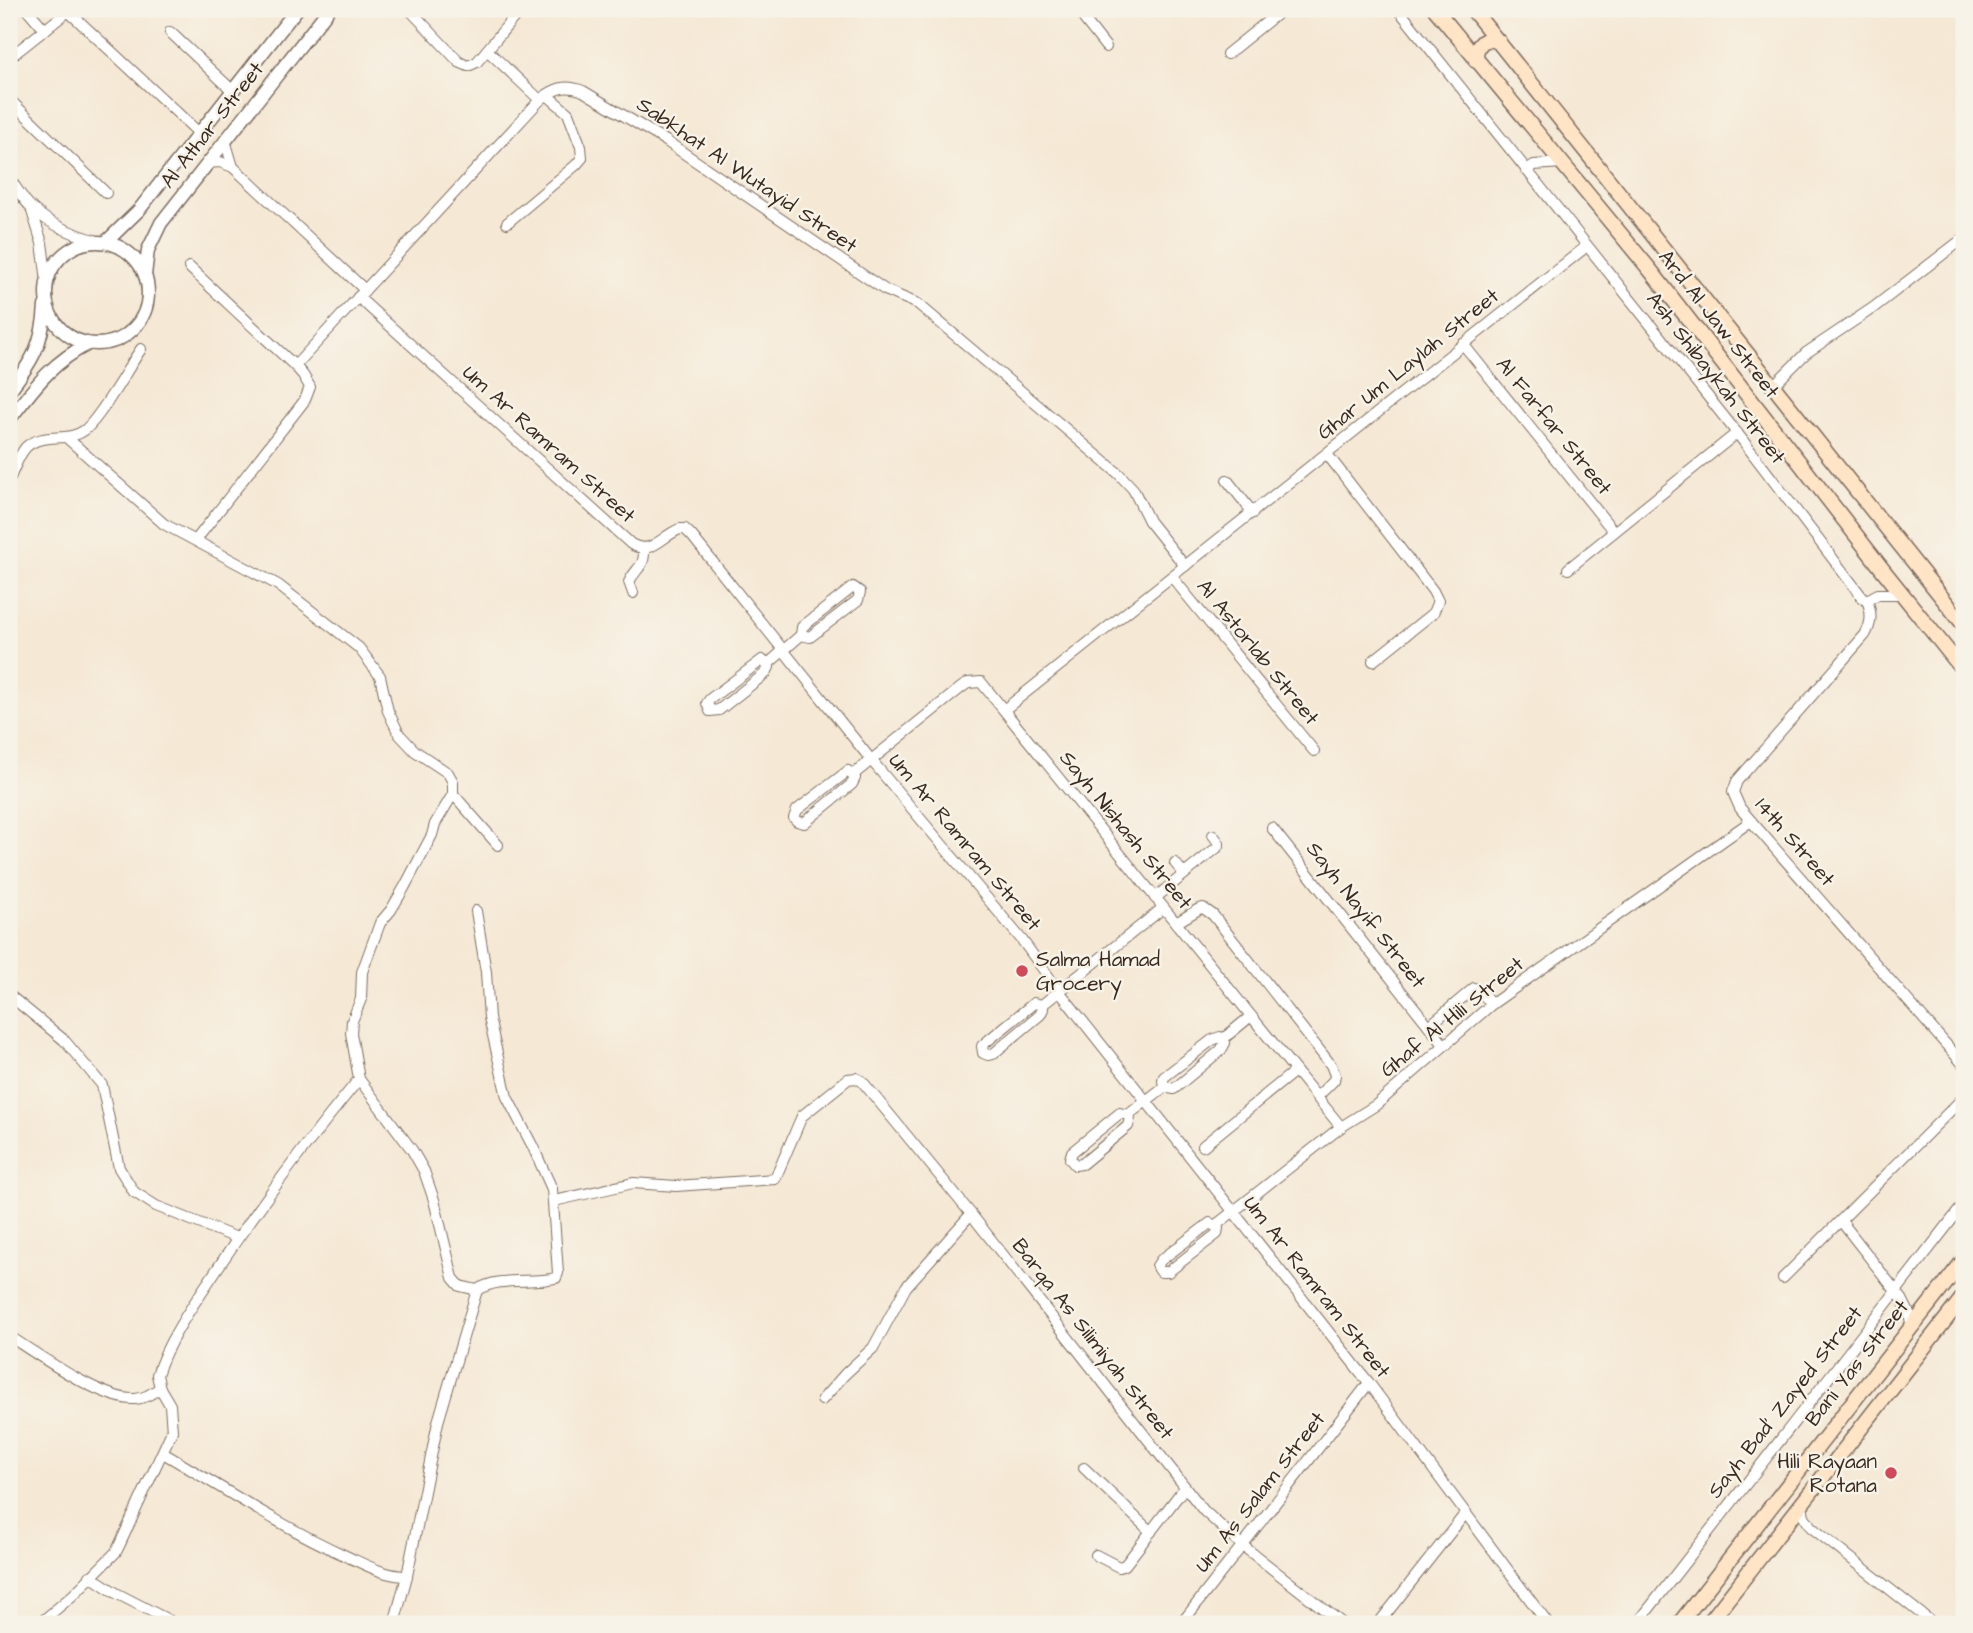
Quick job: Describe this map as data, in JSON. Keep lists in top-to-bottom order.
{
  "streets": {
    "main road": ["Ard Al Jaw Street", "Bani Yas Street"],
    "street": [
      "Al Athar Street",
      "Sabkhat Al Wutayid Street",
      "Ghar Um Laylah Street",
      "Ash Shibaykah Street",
      "Al Farfar Street",
      "Um Ar Ramram Street",
      "Al Astorlab Street",
      "Sayh Nishash Street",
      "14th Street",
      "Sayh Nayif Street",
      "Ghaf Al Hili Street",
      "Barqa As Silimiyah Street",
      "Sayh Bad' Zayed Street",
      "Um As Salam Street"
    ]
  },
  "crossings": [
    ["Sabkhat Al Wutayid Street", "Ghar Um Laylah Street"],
    ["Ghar Um Laylah Street", "Ash Shibaykah Street"],
    ["Ghar Um Laylah Street", "Al Farfar Street"],
    ["Ghar Um Laylah Street", "Al Astorlab Street"],
    ["Ghar Um Laylah Street", "Sayh Nishash Street"],
    ["Ash Shibaykah Street", "14th Street"],
    ["Um Ar Ramram Street", "Sayh Nishash Street"],
    ["Um Ar Ramram Street", "Ghaf Al Hili Street"],
    ["Um Ar Ramram Street", "Um As Salam Street"],
    ["Sayh Nishash Street", "Ghaf Al Hili Street"],
    ["14th Street", "Ghaf Al Hili Street"],
    ["Sayh Nayif Street", "Ghaf Al Hili Street"],
    ["Barqa As Silimiyah Street", "Um As Salam Street"]
  ],
  "places": ["Salma Hamad Grocery", "Hili Rayaan Rotana"]
}
